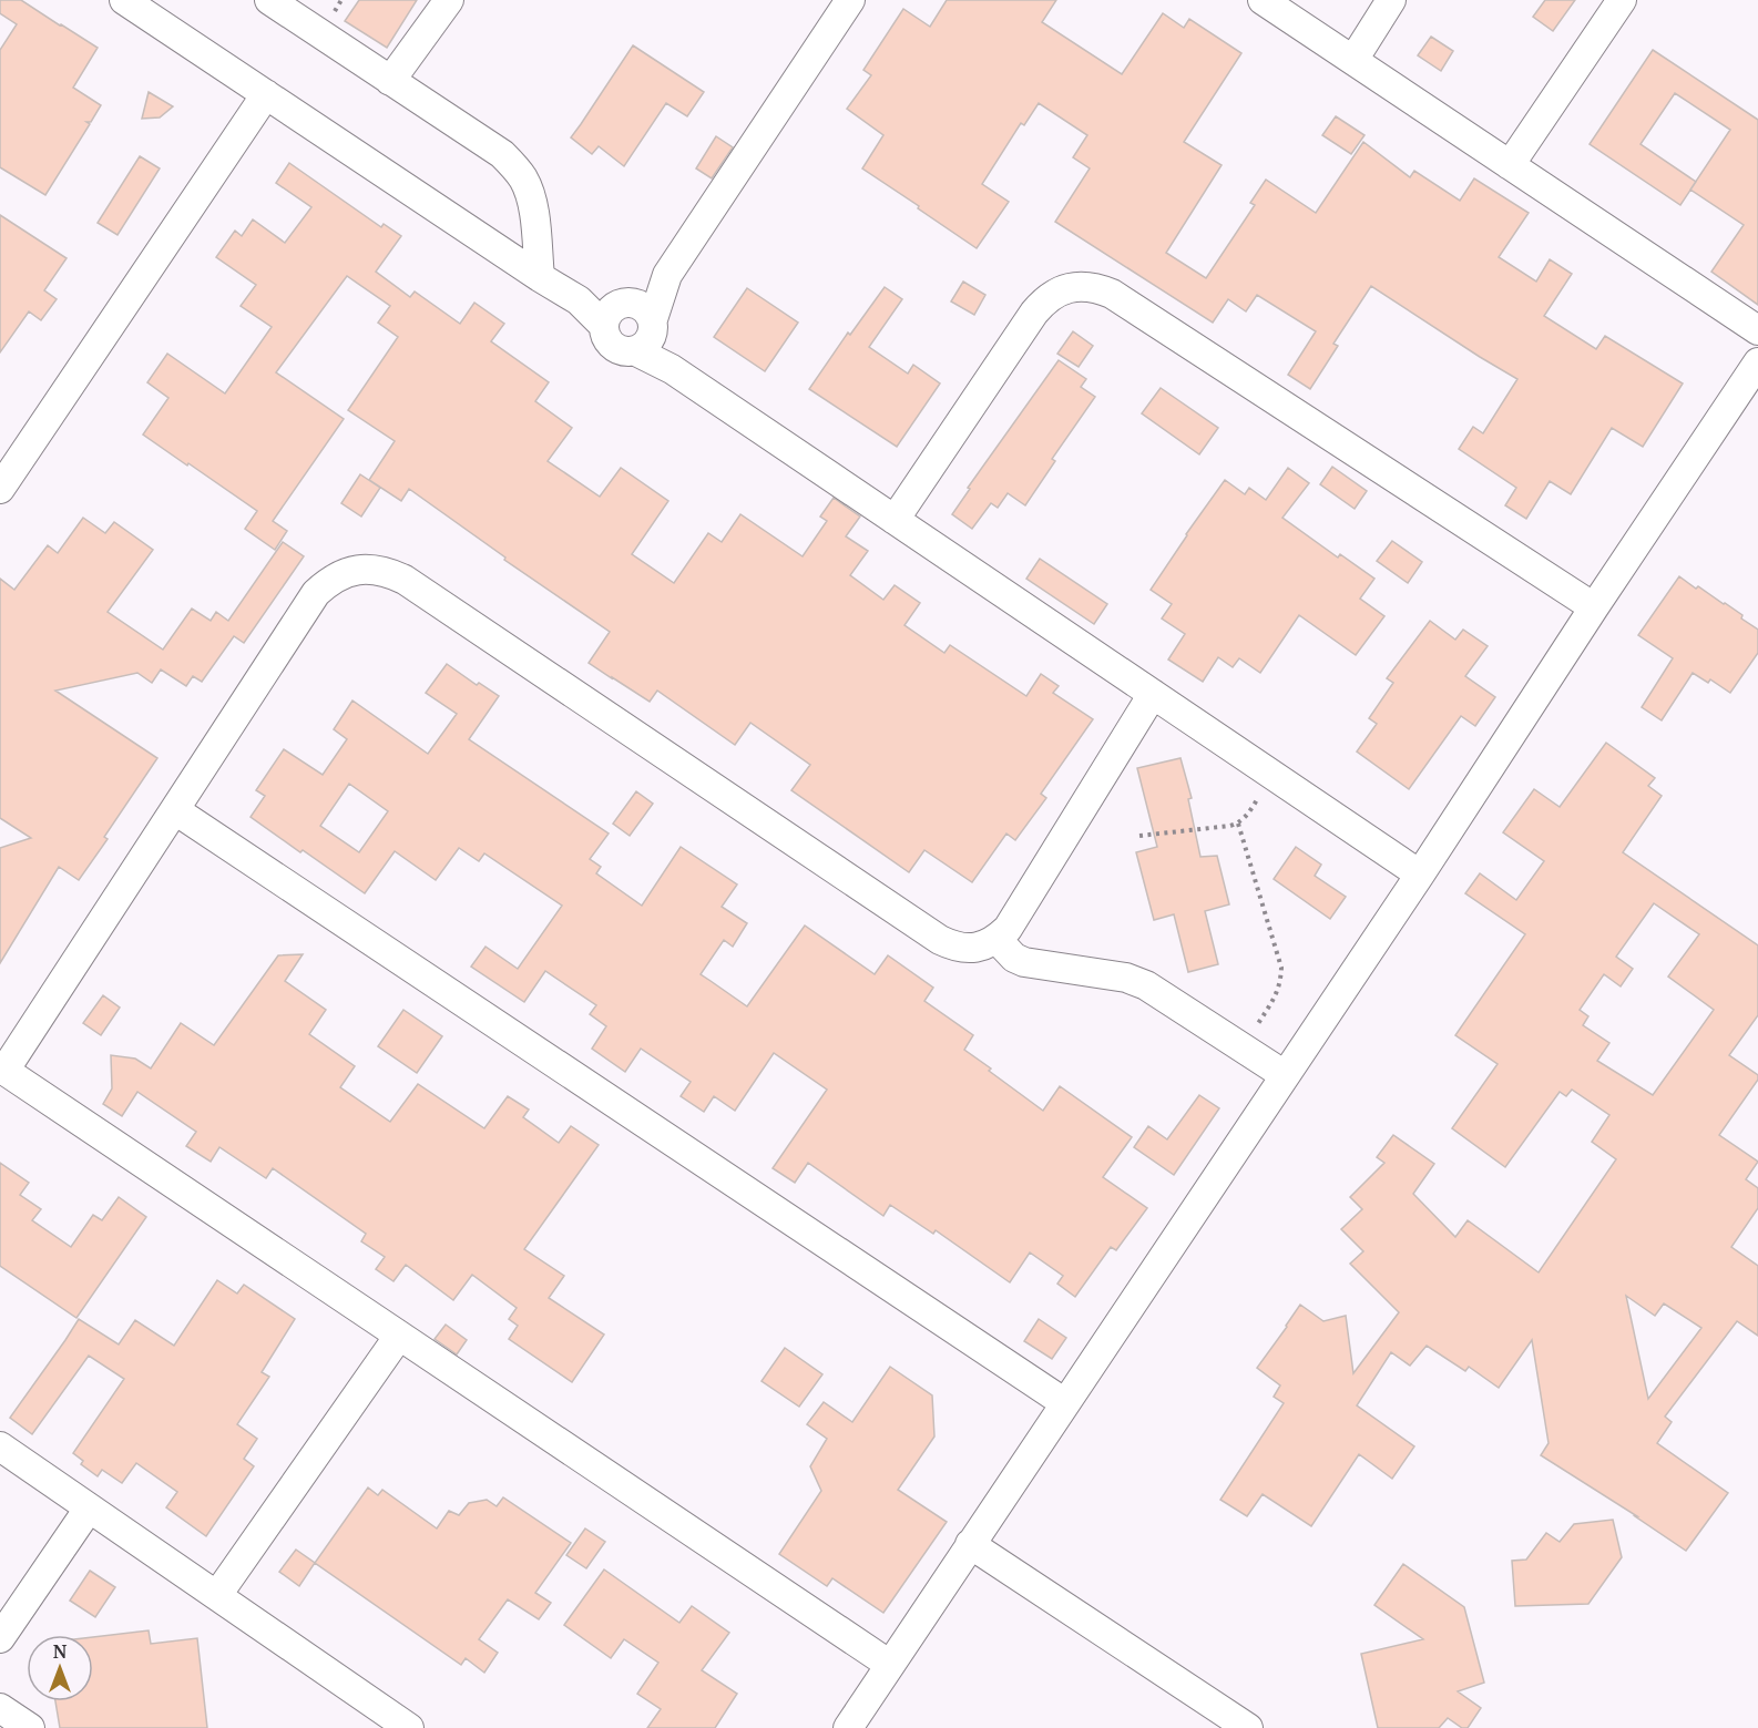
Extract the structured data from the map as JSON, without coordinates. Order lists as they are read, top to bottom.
{
  "north": "top"
}
